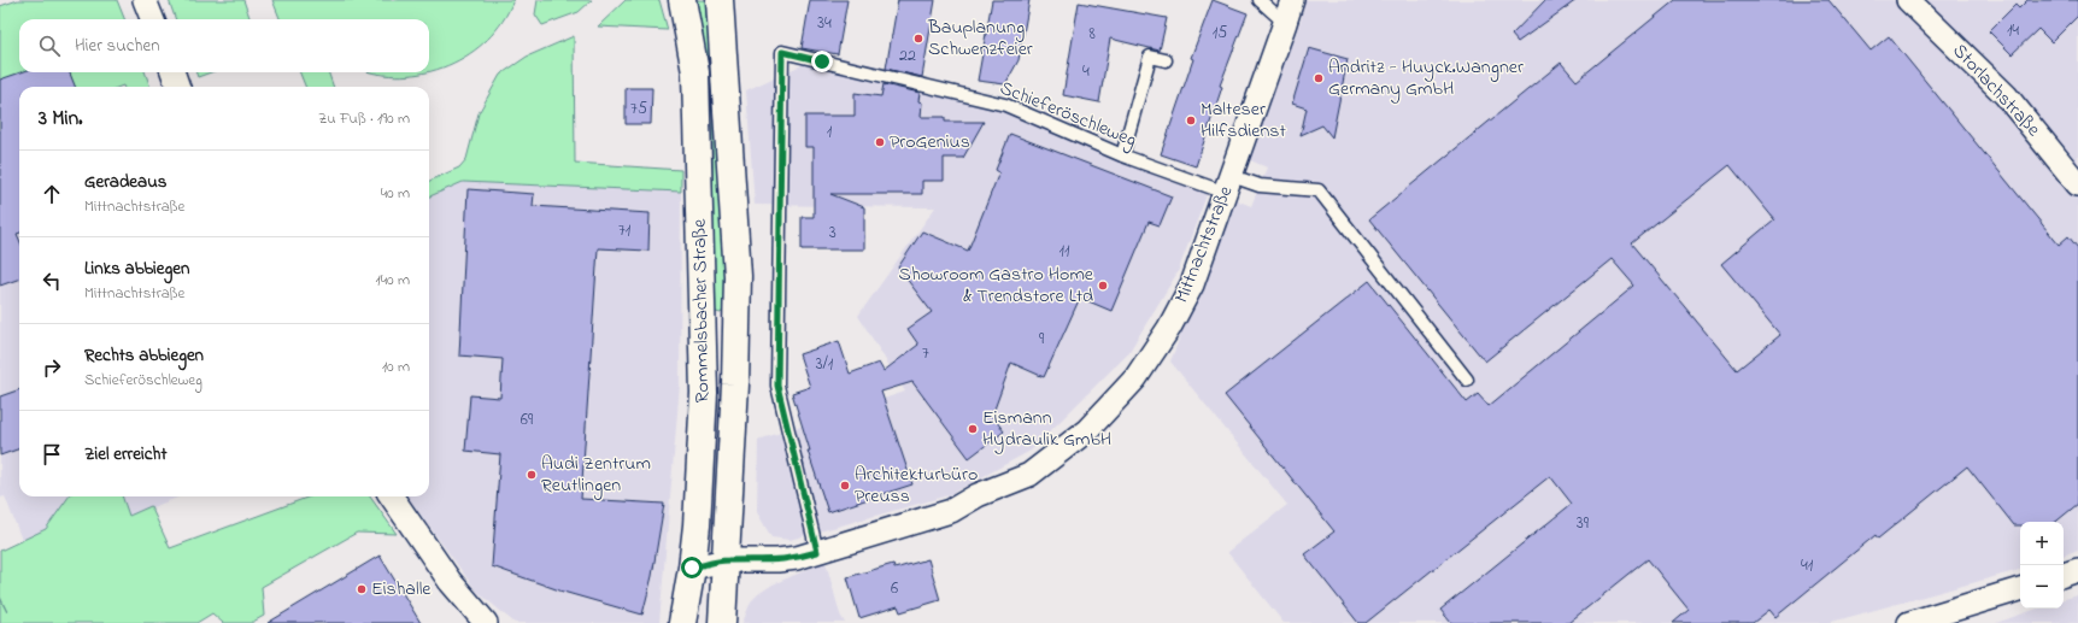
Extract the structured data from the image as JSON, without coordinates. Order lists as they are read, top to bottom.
{
  "streets": {
    "main road": ["Rommelsbacher Straße"],
    "street": ["Storlachstraße", "Mittnachtstraße"],
    "lane": ["Schieferöschleweg"]
  },
  "crossings": [
    ["Schieferöschleweg", "Mittnachtstraße"],
    ["Mittnachtstraße", "Rommelsbacher Straße"]
  ],
  "places": [
    "Bauplanung Schwenzfeier",
    "Andritz - Huyck.Wangner Germany GmbH",
    "Malteser Hilfsdienst",
    "ProGenius",
    "Showroom Gastro Home & Trendstore Ltd",
    "Eismann Hydraulik GmbH",
    "Audi Zentrum Reutlingen",
    "Architekturbüro Preuss",
    "Eishalle"
  ],
  "house_numbers": [
    "34",
    "14",
    "15",
    "8",
    "22",
    "4",
    "75",
    "1",
    "71",
    "3",
    "11",
    "9",
    "7",
    "3/1",
    "69",
    "39",
    "41",
    "6"
  ],
  "page": {
    "search": "Hier suchen",
    "heading": ["3 Min.", "Zu Fuß · 190 m"],
    "list": [
      ["Geradeaus", "Mittnachtstraße", "40 m"],
      ["Links abbiegen", "Mittnachtstraße", "140 m"],
      ["Rechts abbiegen", "Schieferöschleweg", "10 m"],
      "Ziel erreicht"
    ],
    "map_buttons": ["+", "−"]
  }
}
